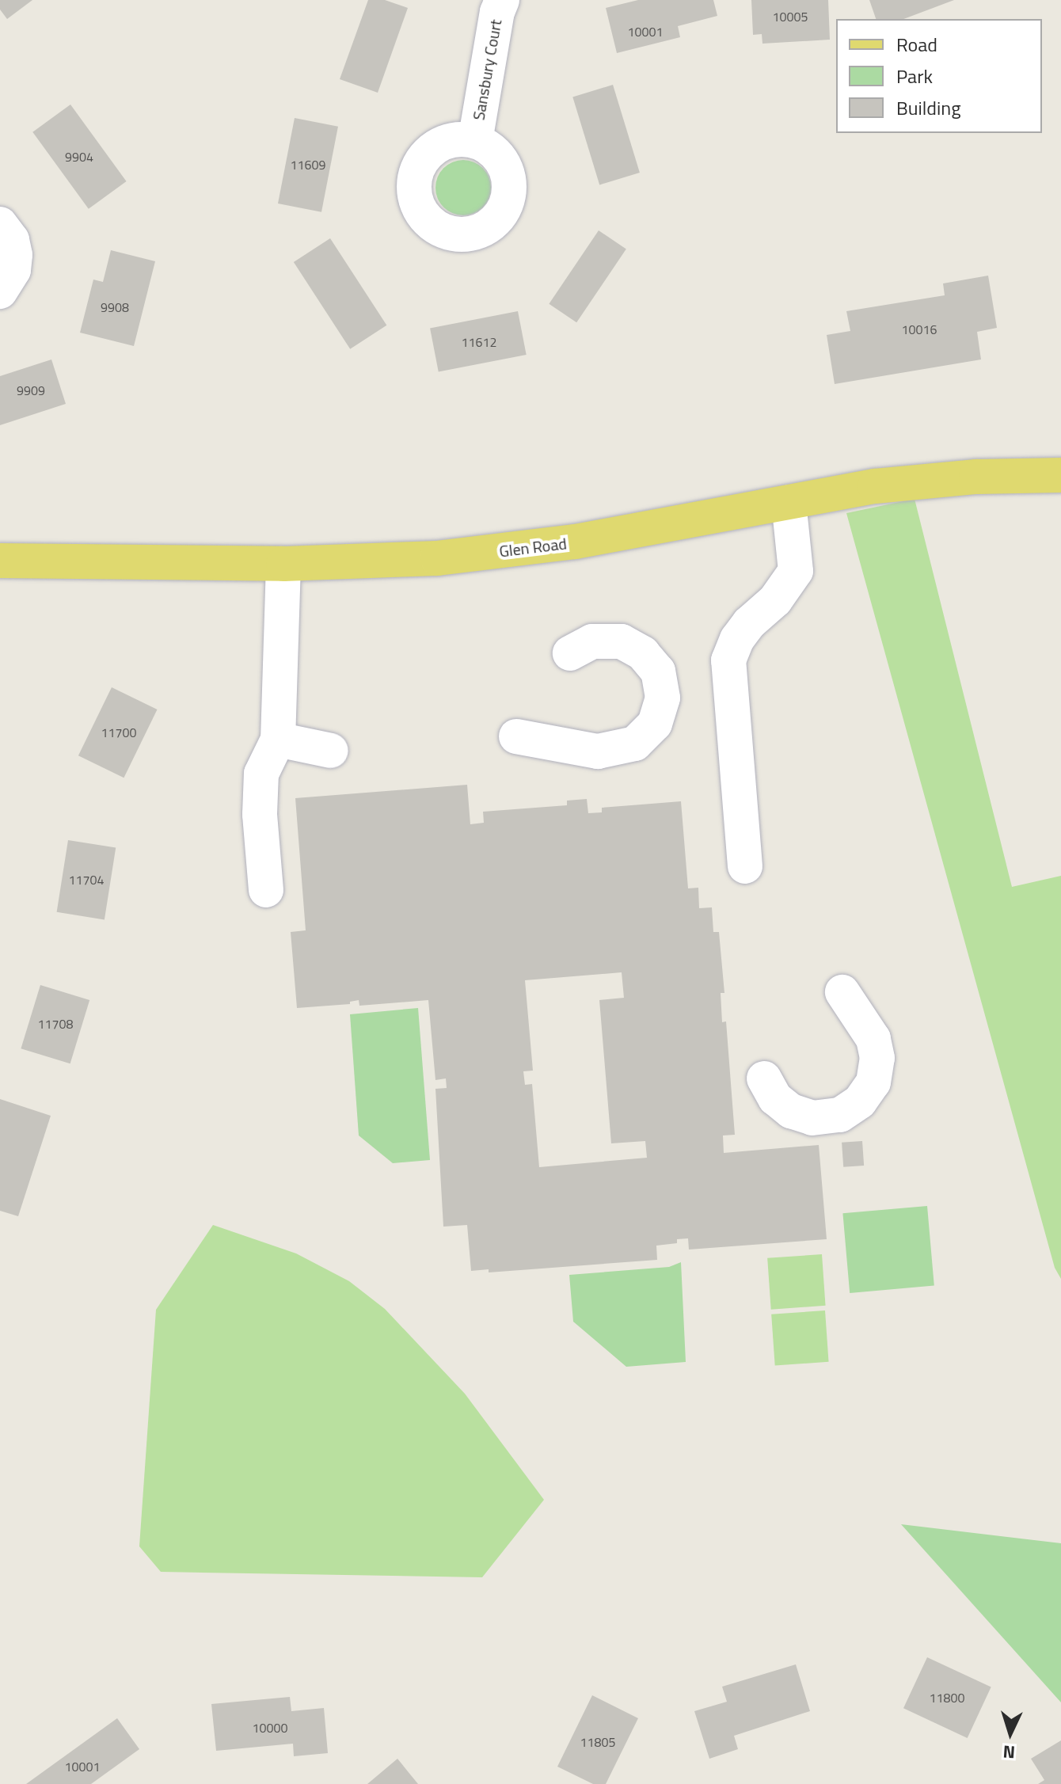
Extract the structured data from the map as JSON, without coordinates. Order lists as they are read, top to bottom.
{
  "streets": {
    "main road": ["Glen Road"],
    "street": ["Sansbury Court"]
  },
  "house_numbers": [
    "10005",
    "10001",
    "9904",
    "11609",
    "9908",
    "10016",
    "11612",
    "9909",
    "11700",
    "11704",
    "11708",
    "11800",
    "10000",
    "11805",
    "10001"
  ],
  "legend": ["Road", "Park", "Building"],
  "north": "bottom"
}
